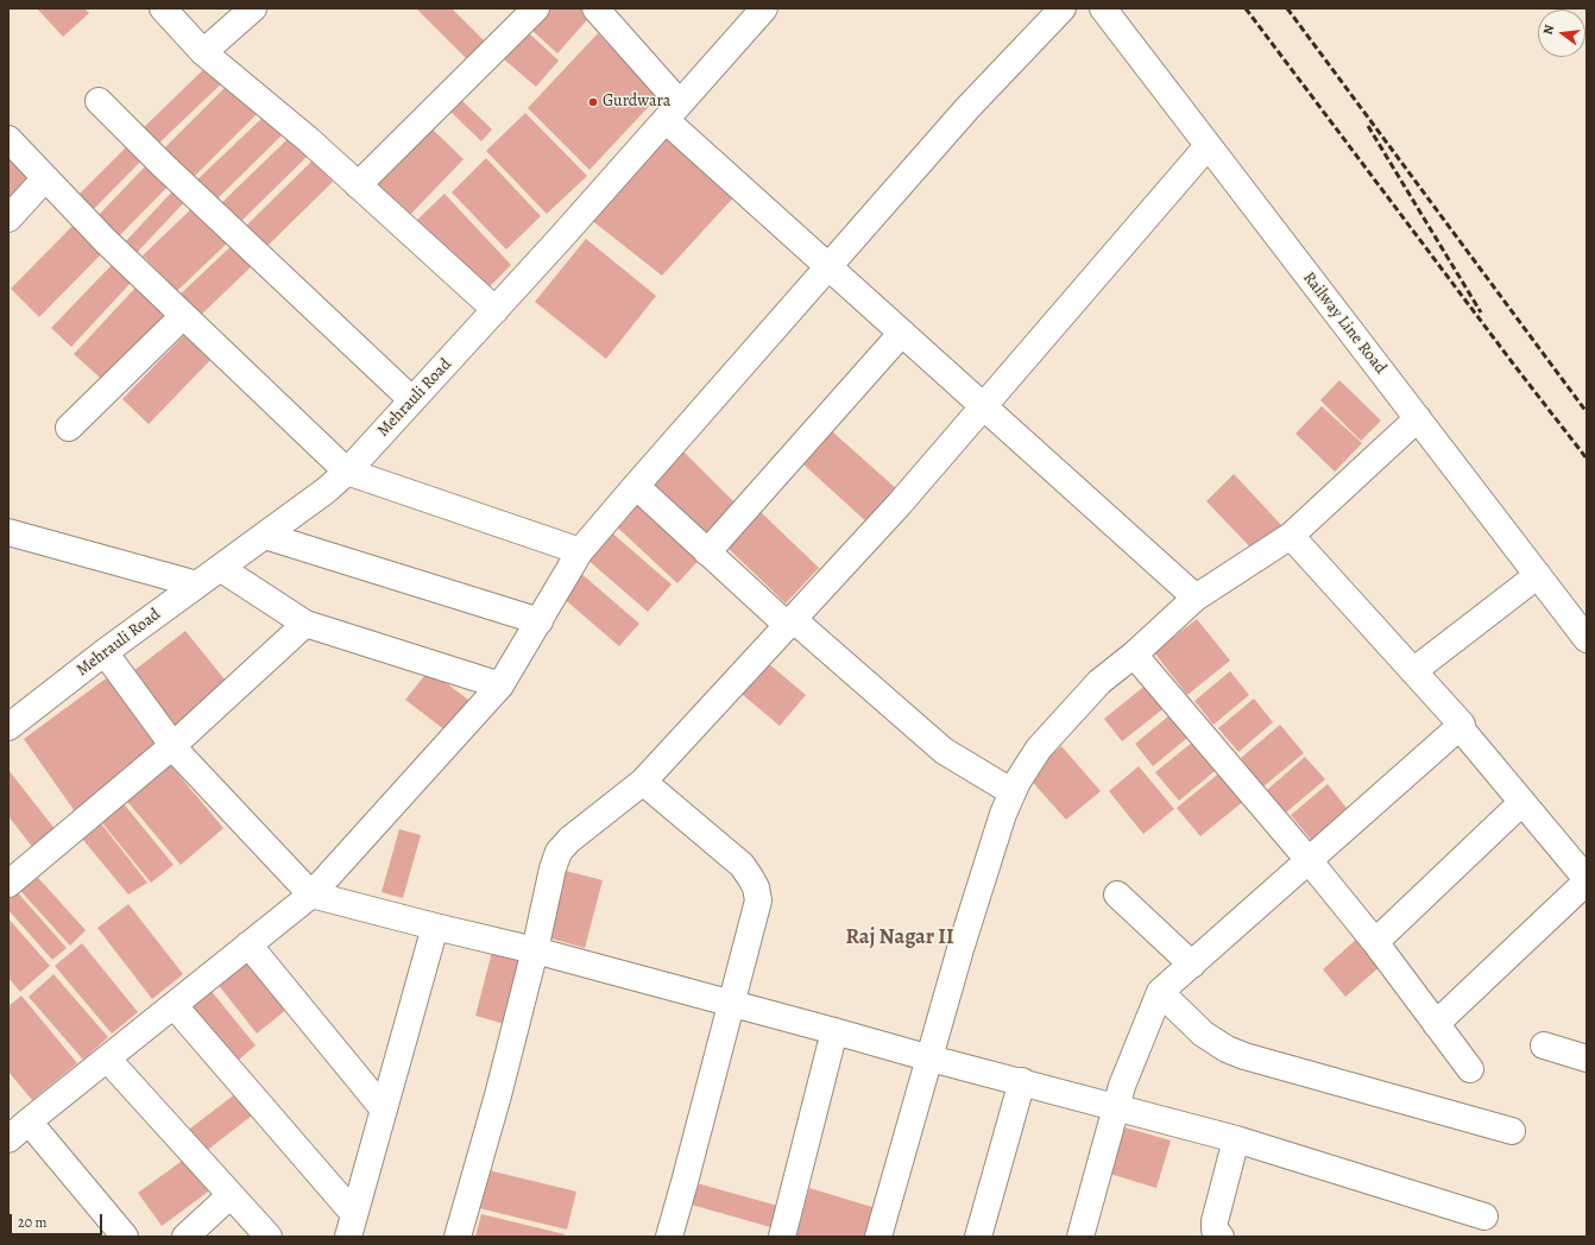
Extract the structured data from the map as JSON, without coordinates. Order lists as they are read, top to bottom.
{
  "streets": {
    "street": ["Railway Line Road", "Mehrauli Road"]
  },
  "districts": ["Raj Nagar II"],
  "places": ["Gurdwara"],
  "scale_bar": "20 m",
  "north": "left"
}
